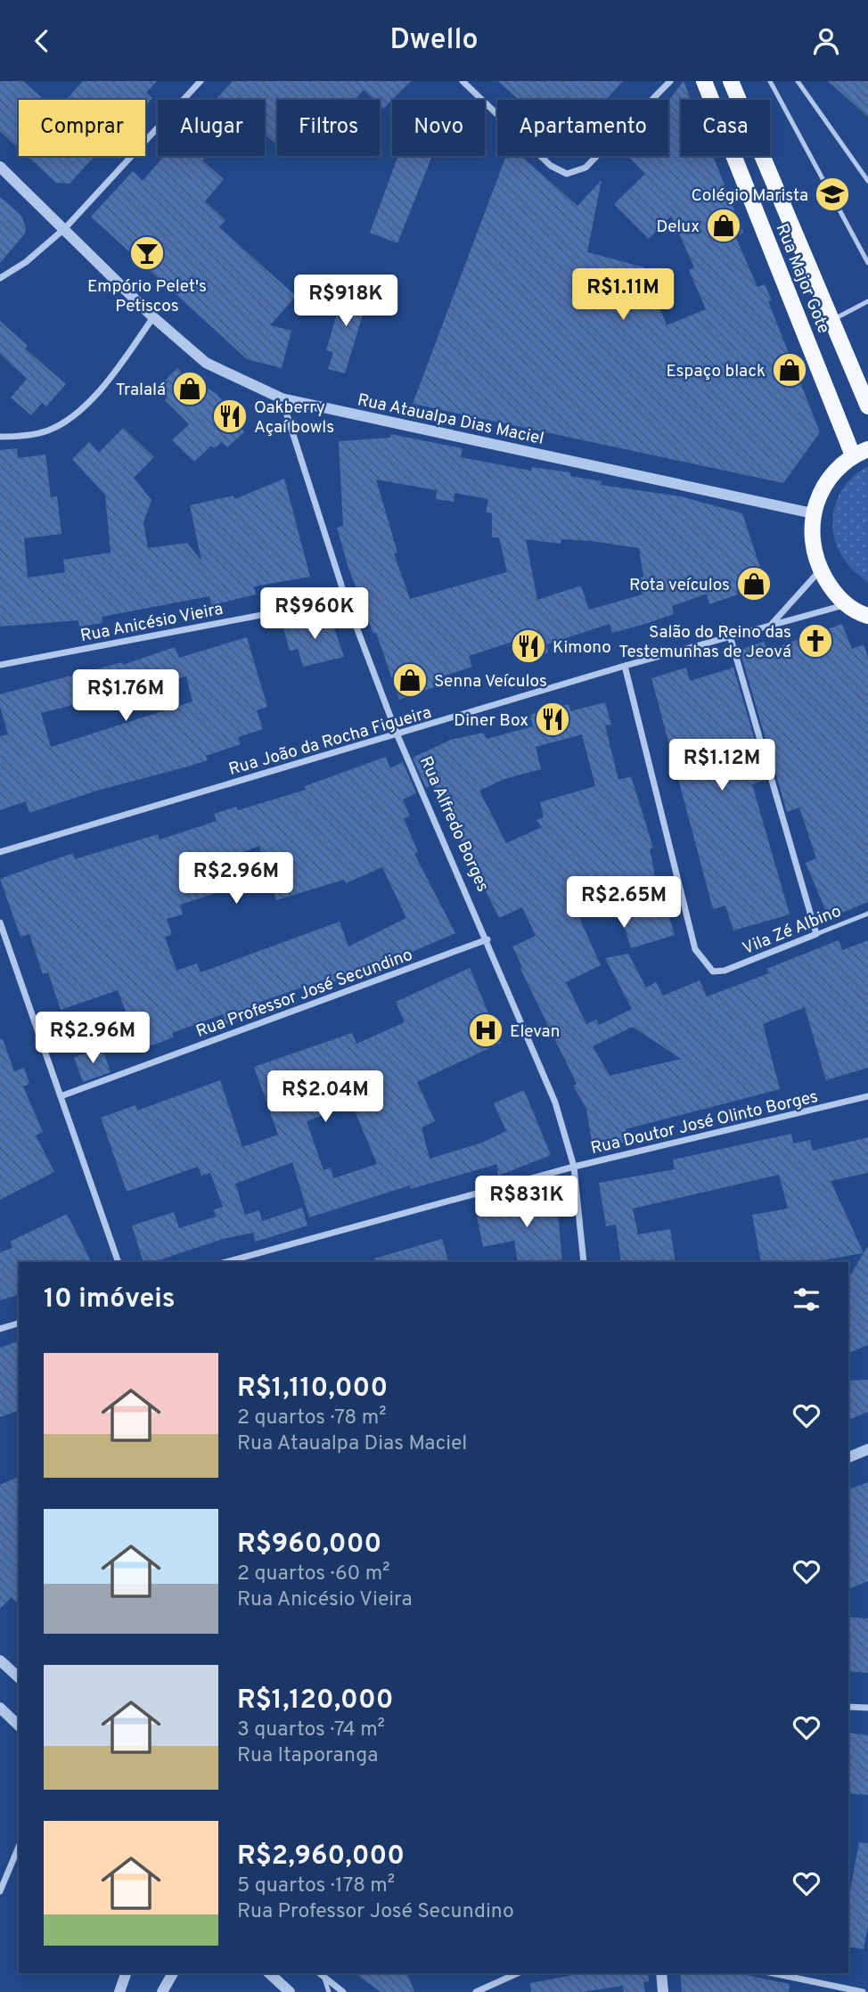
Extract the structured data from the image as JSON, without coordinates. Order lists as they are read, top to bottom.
{
  "streets": {
    "main road": ["Rua Major Gote"],
    "street": [
      "Rua Ataualpa Dias Maciel",
      "Rua Anicésio Vieira",
      "Rua João da Rocha Figueira",
      "Rua Alfredo Borges",
      "Vila Zé Albino",
      "Rua Professor José Secundino",
      "Rua Doutor José Olinto Borges"
    ]
  },
  "crossings": [
    ["Rua Ataualpa Dias Maciel", "Rua Alfredo Borges"],
    ["Rua Anicésio Vieira", "Rua Alfredo Borges"],
    ["Rua João da Rocha Figueira", "Rua Alfredo Borges"],
    ["Rua João da Rocha Figueira", "Vila Zé Albino"],
    ["Rua Alfredo Borges", "Rua Professor José Secundino"],
    ["Rua Alfredo Borges", "Rua Doutor José Olinto Borges"]
  ],
  "places": {
    "school or university": ["Colégio Marista"],
    "shop": [
      "Delux",
      "Espaço black",
      "Tralalá",
      "Rota veículos",
      "Senna Veículos"
    ],
    "bar": ["Empório Pelet's Petiscos"],
    "restaurant": ["Oakberry Açaí bowls", "Kimono", "Diner Box"],
    "church": ["Salão do Reino das Testemunhas de Jeová"],
    "hospital": ["Elevan"]
  },
  "page": {
    "header": "Dwello",
    "chip": [
      "Comprar",
      "Alugar",
      "Filtros",
      "Novo",
      "Apartamento",
      "Casa"
    ],
    "price": [
      "R$1.11M",
      "R$918K",
      "R$960K",
      "R$1.76M",
      "R$1.12M",
      "R$2.96M",
      "R$2.65M",
      "R$2.96M",
      "R$2.04M",
      "R$831K"
    ],
    "heading": "10 imóveis",
    "list": [
      {
        "name": "R$1,110,000",
        "note": "2 quartos · 78 m² · Rua Ataualpa Dias Maciel"
      },
      {
        "name": "R$960,000",
        "note": "2 quartos · 60 m² · Rua Anicésio Vieira"
      },
      {
        "name": "R$1,120,000",
        "note": "3 quartos · 74 m² · Rua Itaporanga"
      },
      {
        "name": "R$2,960,000",
        "note": "5 quartos · 178 m² · Rua Professor José Secundino"
      }
    ]
  }
}
